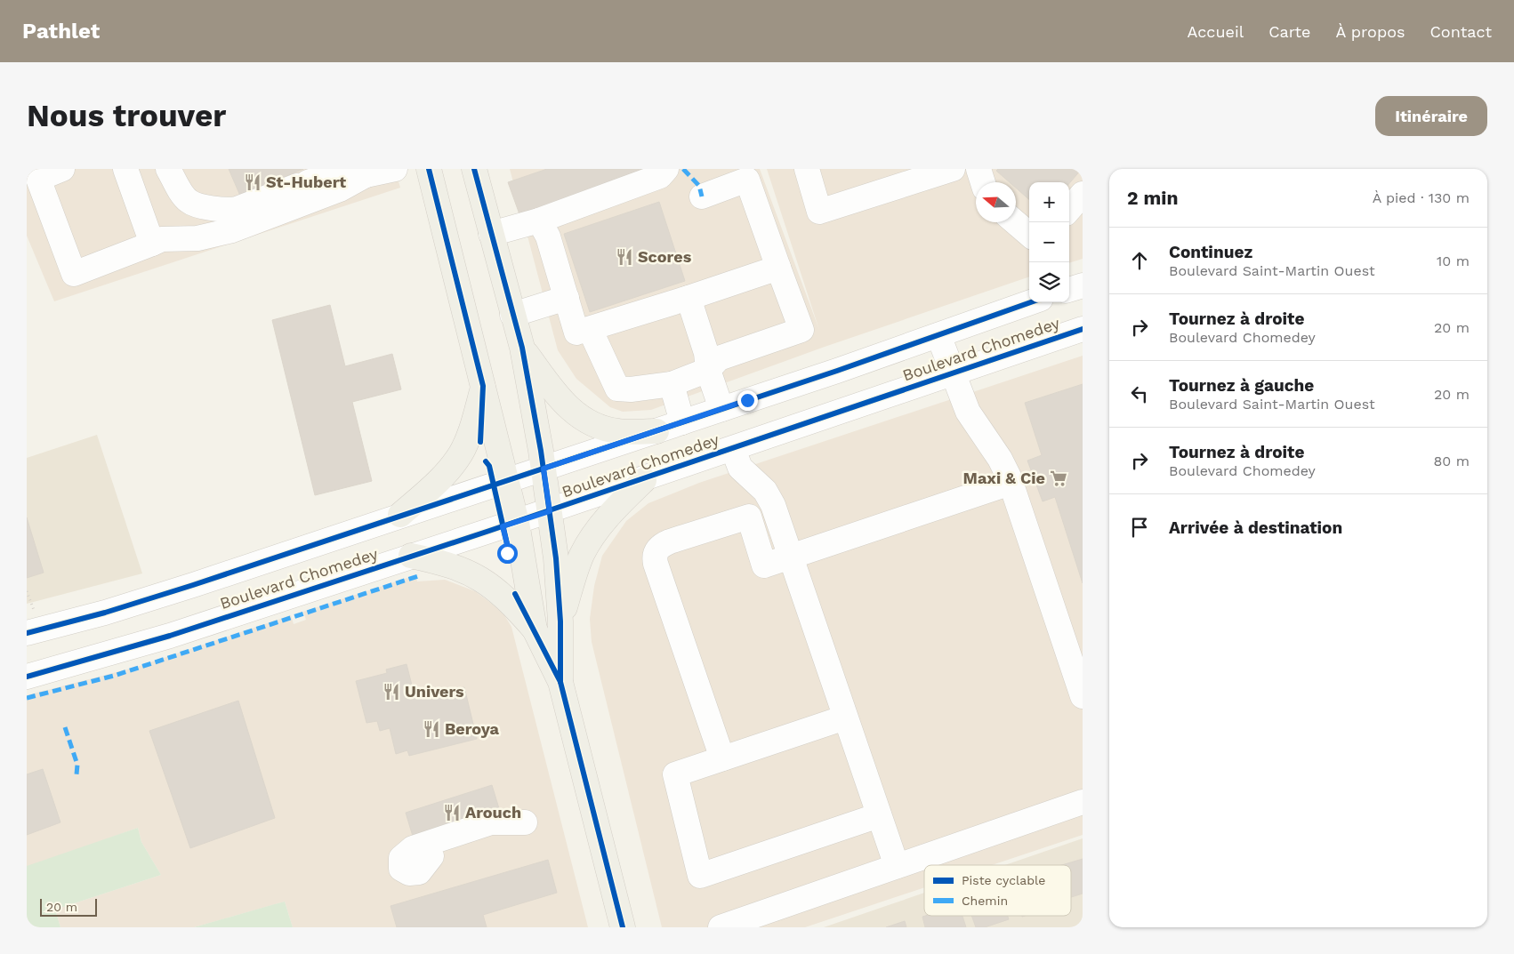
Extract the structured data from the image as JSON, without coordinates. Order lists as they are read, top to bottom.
{
  "streets": {
    "street": ["Boulevard Chomedey"]
  },
  "places": {
    "restaurant": [
      "St-Hubert",
      "Scores",
      "Univers",
      "Beroya",
      "Arouch"
    ],
    "supermarket": ["Maxi & Cie"]
  },
  "legend": ["Piste cyclable", "Chemin"],
  "scale_bar": "20 m",
  "north": "left",
  "page": {
    "header": "Pathlet",
    "nav": [
      "Accueil",
      "Carte",
      "À propos",
      "Contact"
    ],
    "buttons": "Itinéraire",
    "title": "Nous trouver",
    "heading": ["2 min", "À pied · 130 m"],
    "map_buttons": ["+", "−"],
    "list": [
      ["Continuez", "Boulevard Saint-Martin Ouest", "10 m"],
      ["Tournez à droite", "Boulevard Chomedey", "20 m"],
      ["Tournez à gauche", "Boulevard Saint-Martin Ouest", "20 m"],
      ["Tournez à droite", "Boulevard Chomedey", "80 m"],
      "Arrivée à destination"
    ],
    "scale": "20 m"
  }
}
